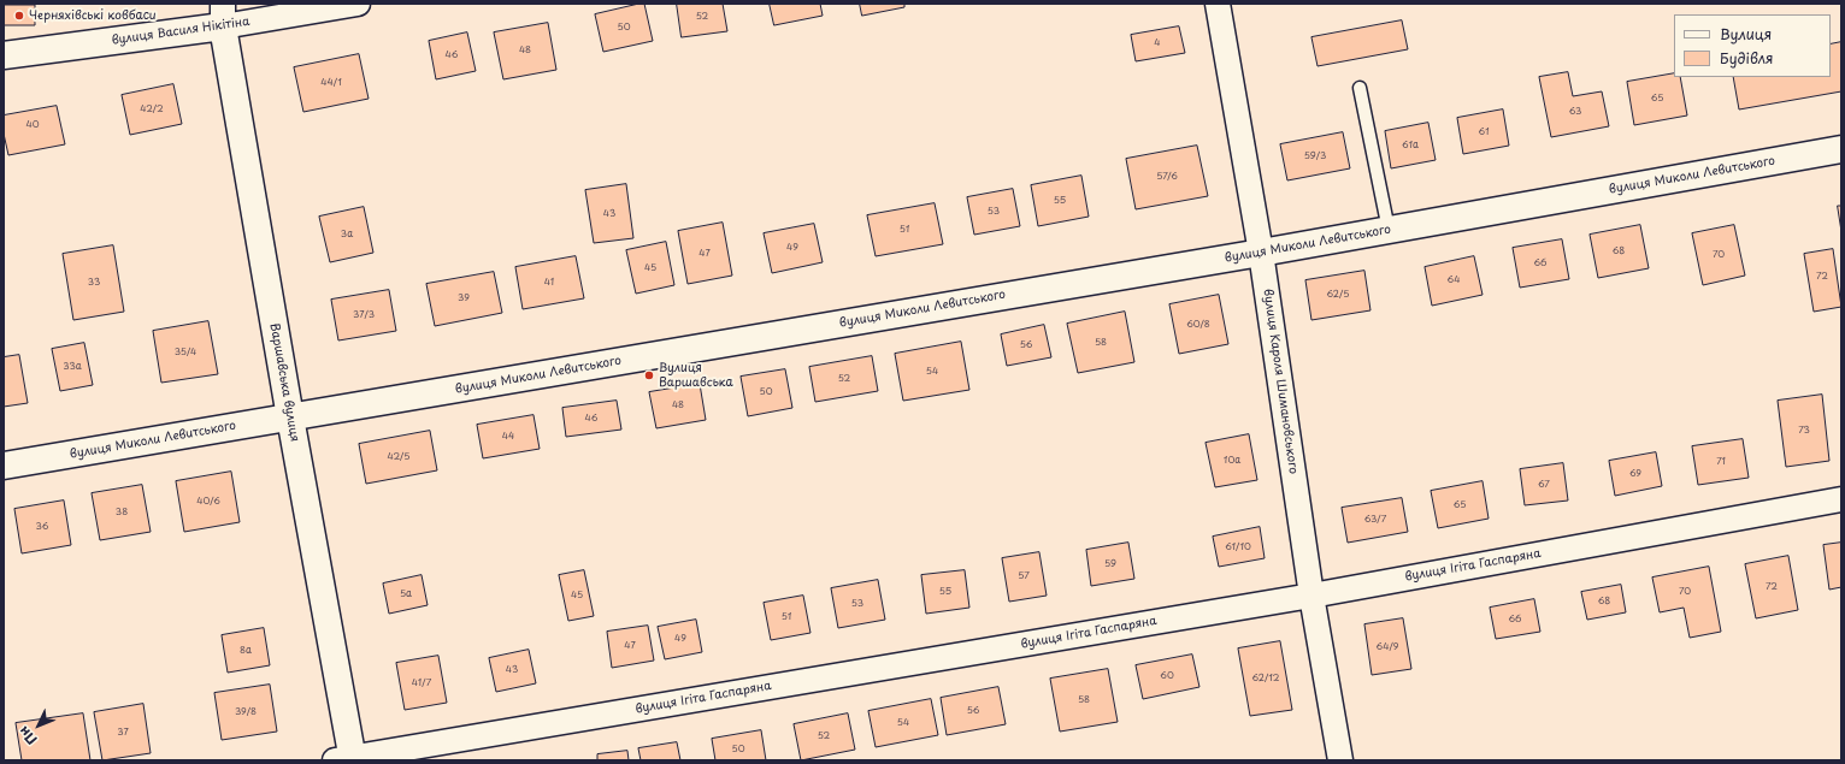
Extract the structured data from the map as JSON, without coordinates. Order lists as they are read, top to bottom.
{
  "streets": {
    "main road": ["вулиця Василя Нікітіна", "вулиця Миколи Левитського", "Варшавська вулиця"],
    "street": ["вулиця Кароля Шимановського", "вулиця Ігіта Гаспаряна"]
  },
  "crossings": [
    ["вулиця Василя Нікітіна", "Варшавська вулиця"],
    ["вулиця Миколи Левитського", "вулиця Кароля Шимановського"],
    ["вулиця Миколи Левитського", "Варшавська вулиця"],
    ["вулиця Кароля Шимановського", "вулиця Ігіта Гаспаряна"],
    ["Варшавська вулиця", "вулиця Ігіта Гаспаряна"]
  ],
  "places": ["Черняхівські ковбаси", "Вулиця Варшавська"],
  "house_numbers": [
    "52",
    "50",
    "4",
    "48",
    "46",
    "44/1",
    "65",
    "42/2",
    "63",
    "40",
    "61",
    "61а",
    "59/3",
    "57/6",
    "55",
    "53",
    "43",
    "51",
    "3а",
    "49",
    "68",
    "47",
    "70",
    "66",
    "45",
    "72",
    "64",
    "33",
    "41",
    "62/5",
    "39",
    "37/3",
    "60/8",
    "58",
    "56",
    "35/4",
    "33а",
    "54",
    "52",
    "50",
    "48",
    "46",
    "73",
    "44",
    "42/5",
    "10а",
    "71",
    "69",
    "67",
    "40/6",
    "65",
    "38",
    "63/7",
    "36",
    "61/10",
    "59",
    "57",
    "72",
    "55",
    "70",
    "5а",
    "45",
    "68",
    "53",
    "51",
    "66",
    "49",
    "47",
    "64/9",
    "8а",
    "43",
    "60",
    "62/12",
    "41/7",
    "58",
    "56",
    "39/8",
    "54",
    "37",
    "52",
    "50"
  ],
  "legend": ["Вулиця", "Будівля"],
  "north": "bottom left"
}
